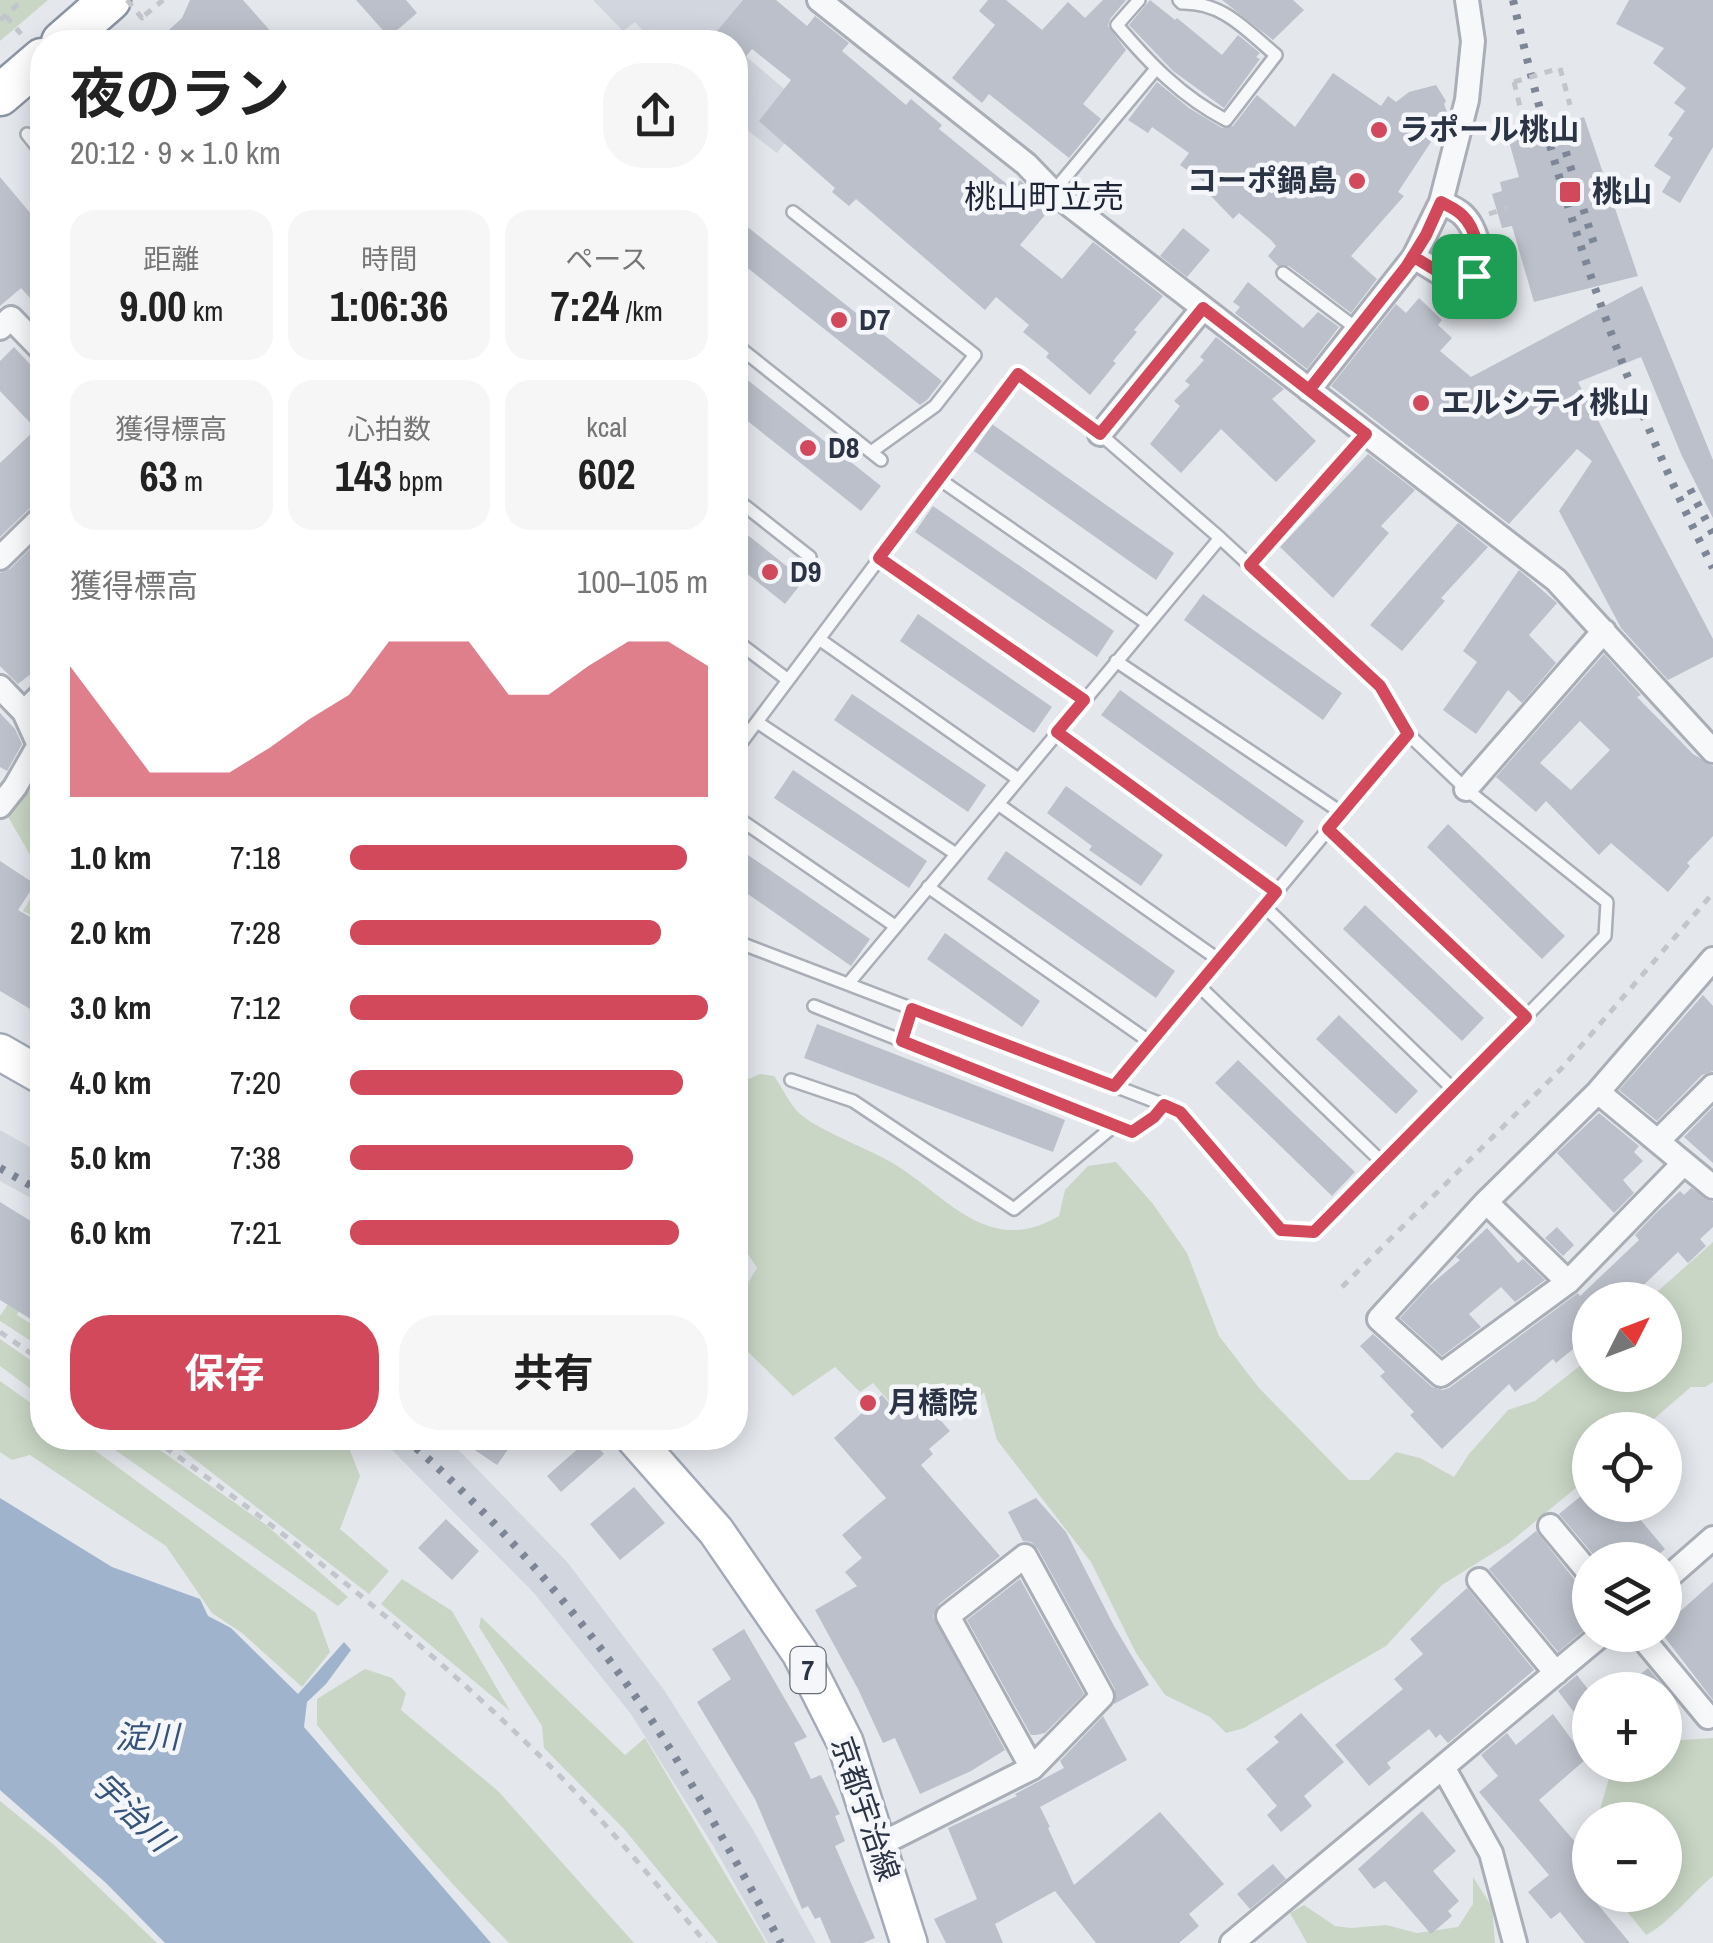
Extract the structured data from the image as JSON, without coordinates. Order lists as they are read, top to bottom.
{
  "streets": {
    "main road": ["7", "京都宇治線"]
  },
  "districts": ["桃山町立売"],
  "water": ["淀川", "宇治川"],
  "places": {
    "other": [
      "ラポール桃山",
      "コーポ鍋島",
      "D7",
      "エルシティ桃山",
      "D8",
      "D9",
      "月橋院"
    ],
    "transit": ["桃山"]
  },
  "north": "top right",
  "page": {
    "heading": ["夜のラン", "20:12 · 9 × 1.0 km"],
    "stats": [
      ["距離", "9.00 km"],
      ["時間", "1:06:36"],
      ["ペース", "7:24 /km"],
      ["獲得標高", "63 m"],
      ["心拍数", "143 bpm"],
      ["kcal", "602"]
    ],
    "chart": ["獲得標高", "100–105 m"],
    "list": [
      {
        "name": "1.0 km",
        "note": "7:18"
      },
      {
        "name": "2.0 km",
        "note": "7:28"
      },
      {
        "name": "3.0 km",
        "note": "7:12"
      },
      {
        "name": "4.0 km",
        "note": "7:20"
      },
      {
        "name": "5.0 km",
        "note": "7:38"
      },
      {
        "name": "6.0 km",
        "note": "7:21"
      }
    ],
    "map_buttons": ["+", "−"],
    "buttons": ["保存", "共有"]
  }
}
